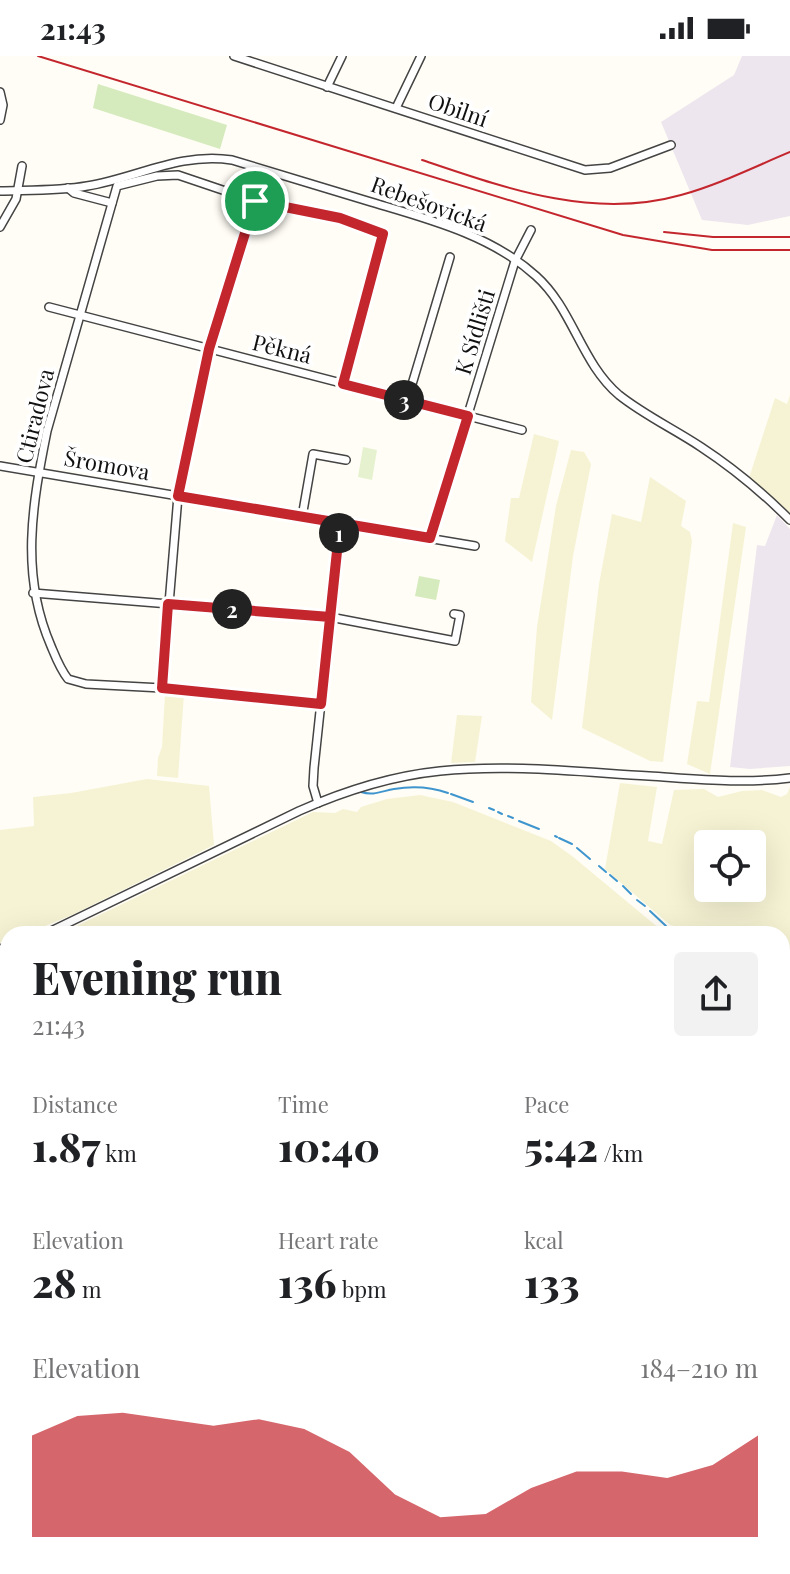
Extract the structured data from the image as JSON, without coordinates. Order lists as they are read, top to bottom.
{
  "streets": {
    "street": [
      "Obilní",
      "Rebešovická",
      "K Sídlišti",
      "Pěkná",
      "Ctiradova",
      "Šromova"
    ]
  },
  "crossings": [
    ["Rebešovická", "K Sídlišti"],
    ["K Sídlišti", "Pěkná"],
    ["K Sídlišti", "Šromova"],
    ["Pěkná", "Ctiradova"],
    ["Ctiradova", "Šromova"]
  ],
  "page": {
    "status": "21:43",
    "pins": ["3", "1", "2"],
    "heading": ["Evening run", "21:43"],
    "stats": [
      ["Distance", "1.87 km"],
      ["Time", "10:40"],
      ["Pace", "5:42 /km"],
      ["Elevation", "28 m"],
      ["Heart rate", "136 bpm"],
      ["kcal", "133"]
    ],
    "chart": ["Elevation", "184–210 m"]
  }
}
